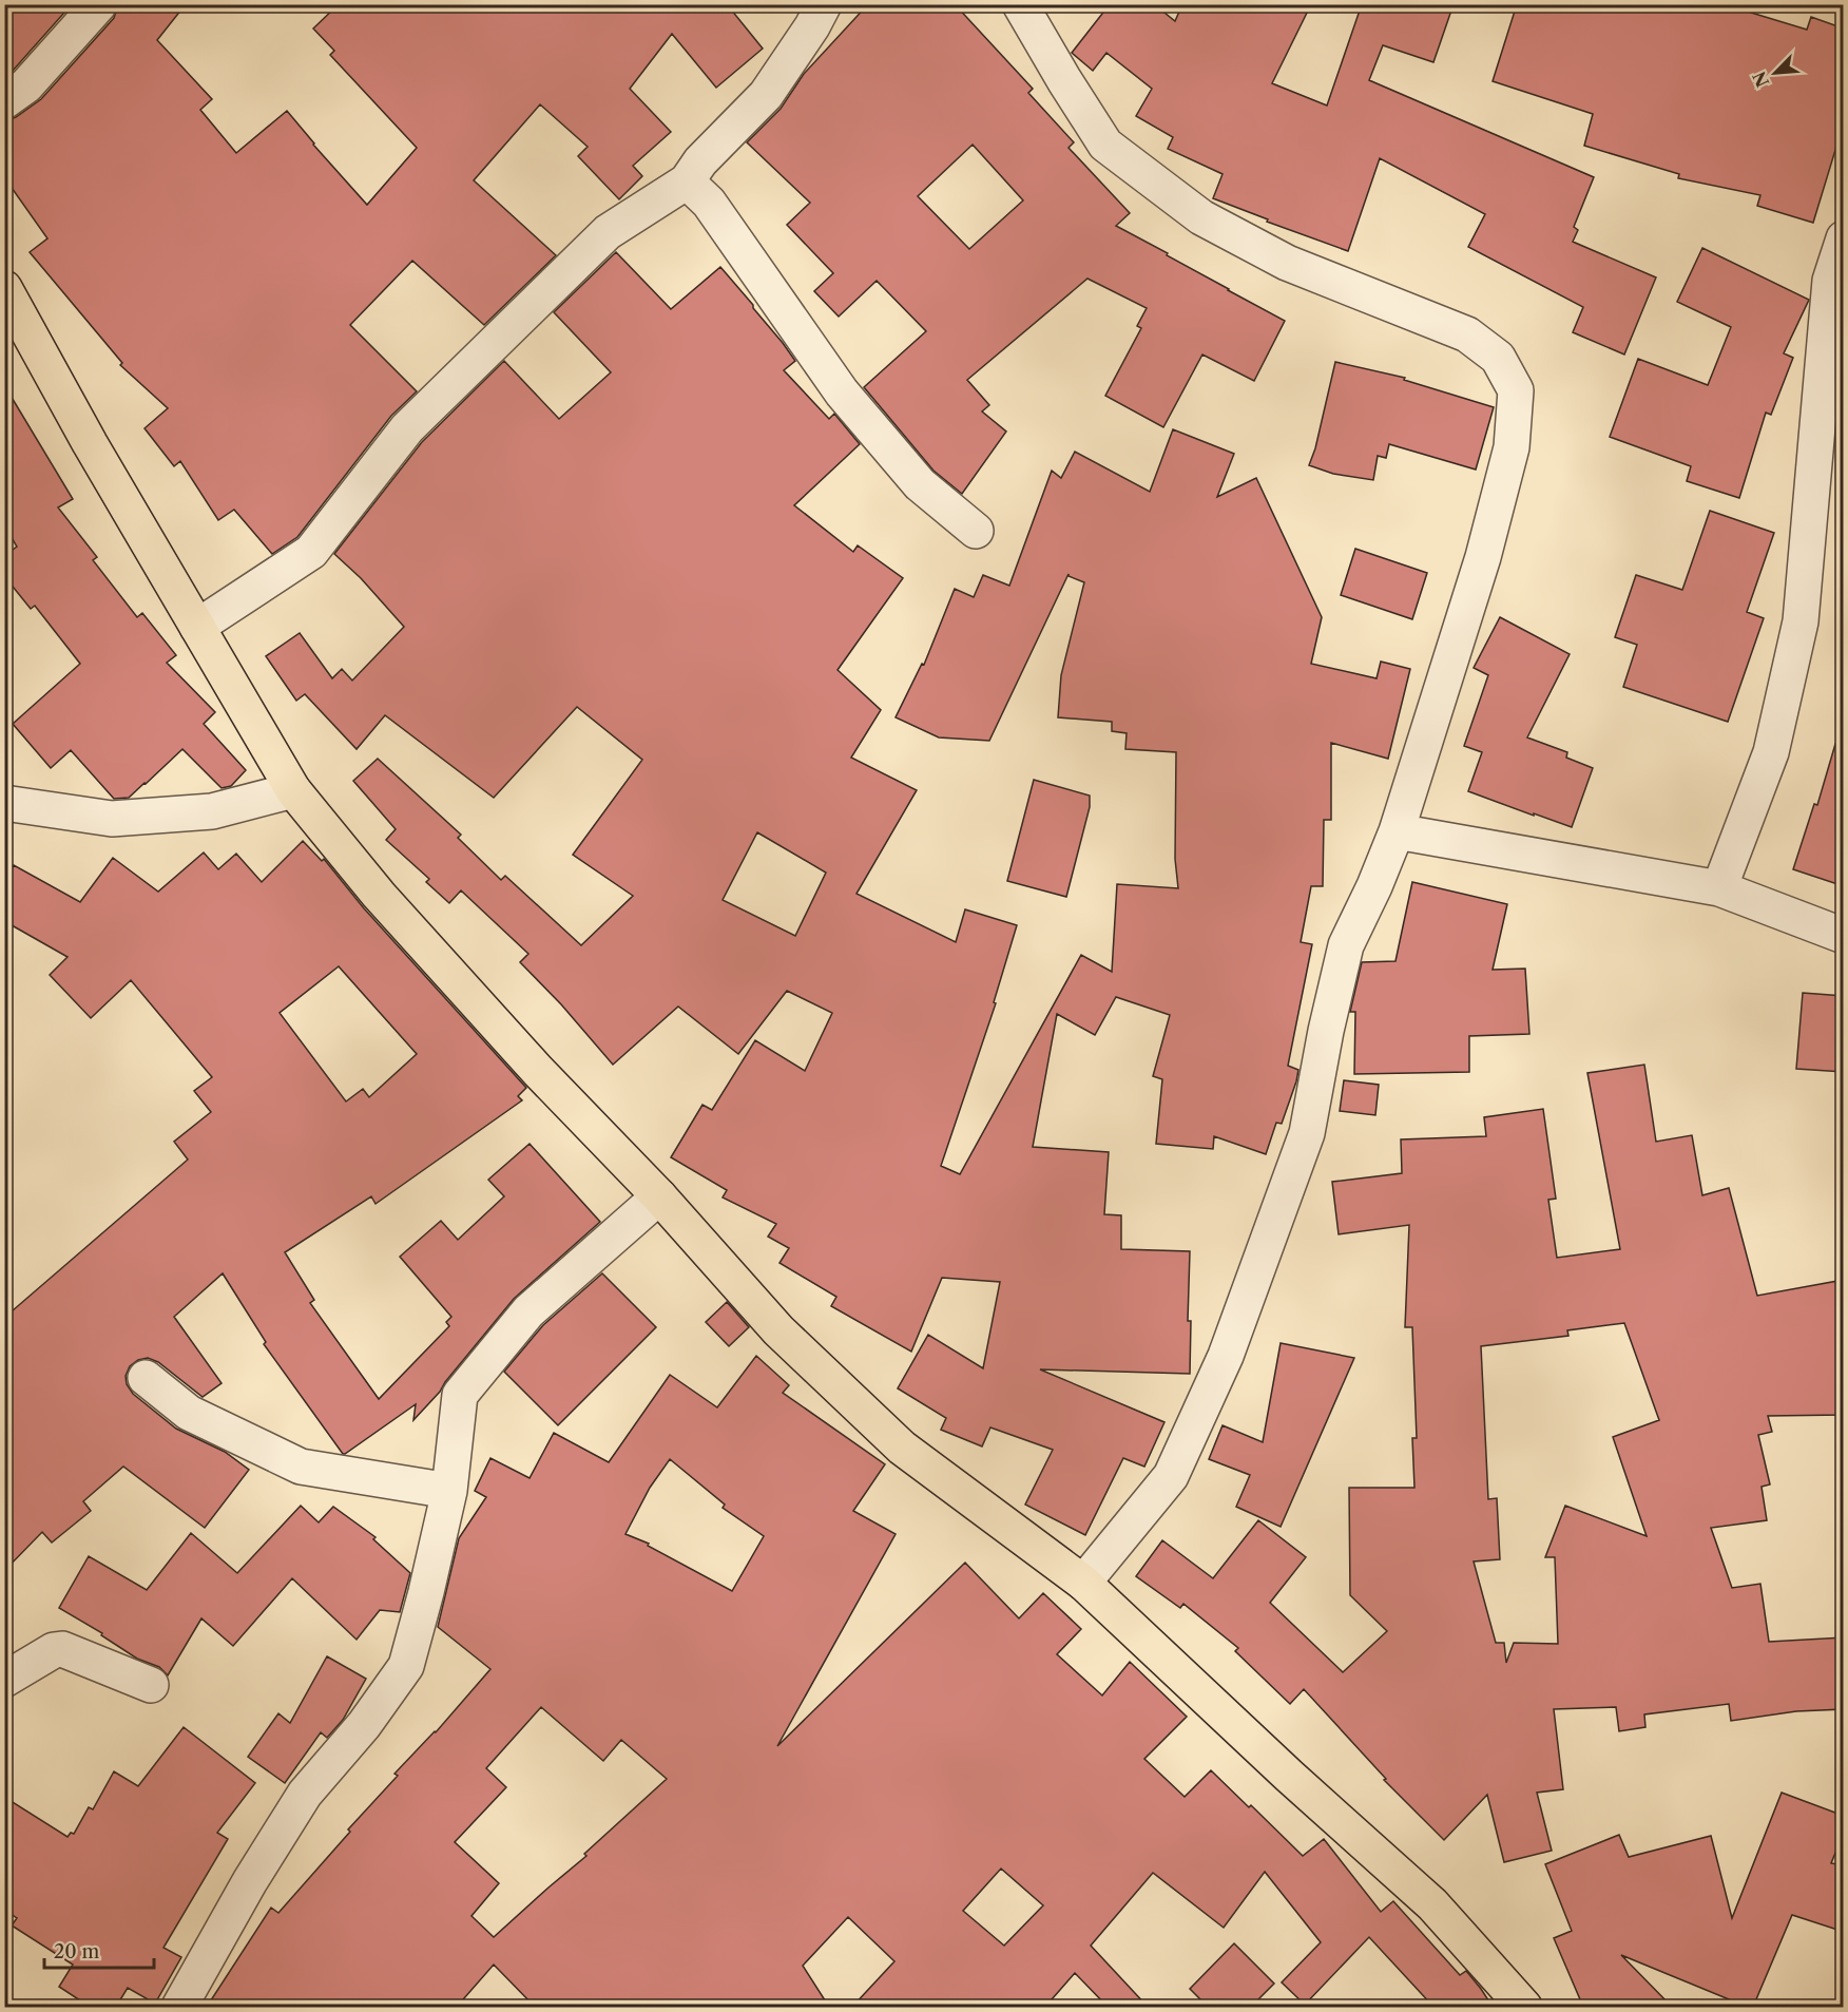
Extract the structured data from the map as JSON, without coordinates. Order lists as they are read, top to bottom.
{
  "scale_bar": "20 m",
  "north": "bottom left"
}
